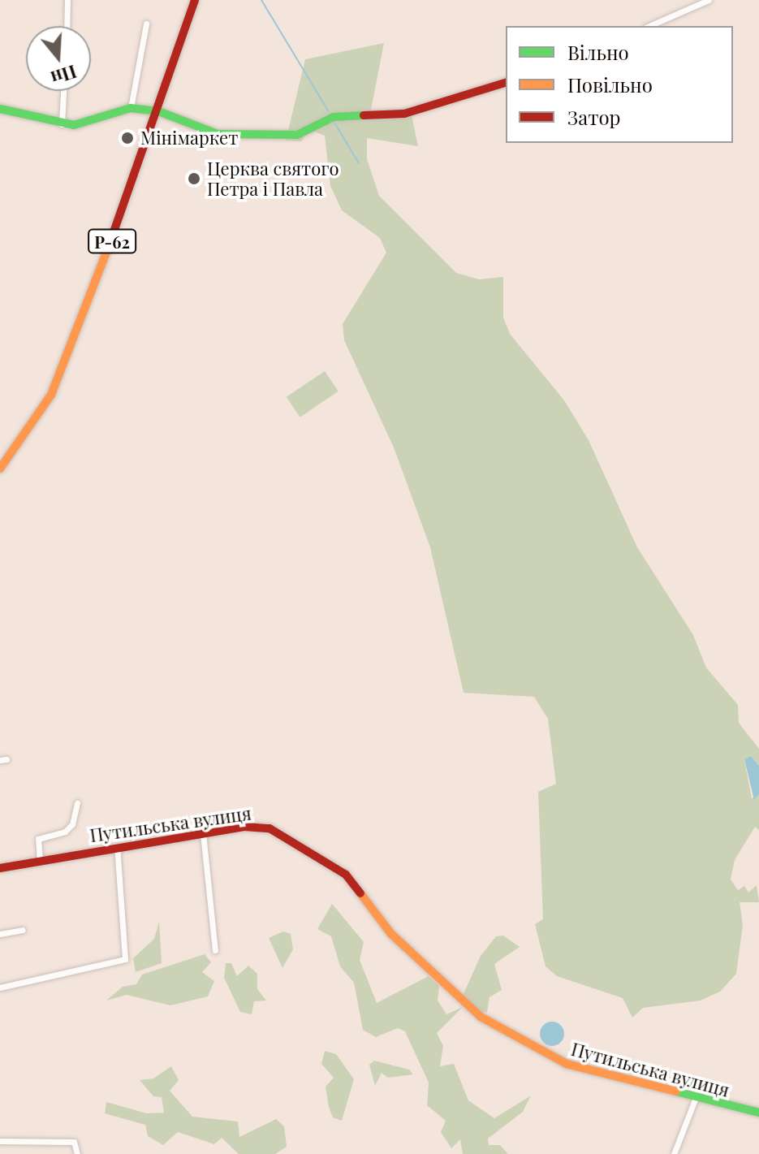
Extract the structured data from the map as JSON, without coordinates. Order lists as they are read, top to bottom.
{
  "streets": {
    "street": ["Р-62", "Путильська вулиця"]
  },
  "places": ["Мінімаркет", "Церква святого Петра і Павла"],
  "legend": ["Вільно", "Повільно", "Затор"],
  "north": "bottom"
}
